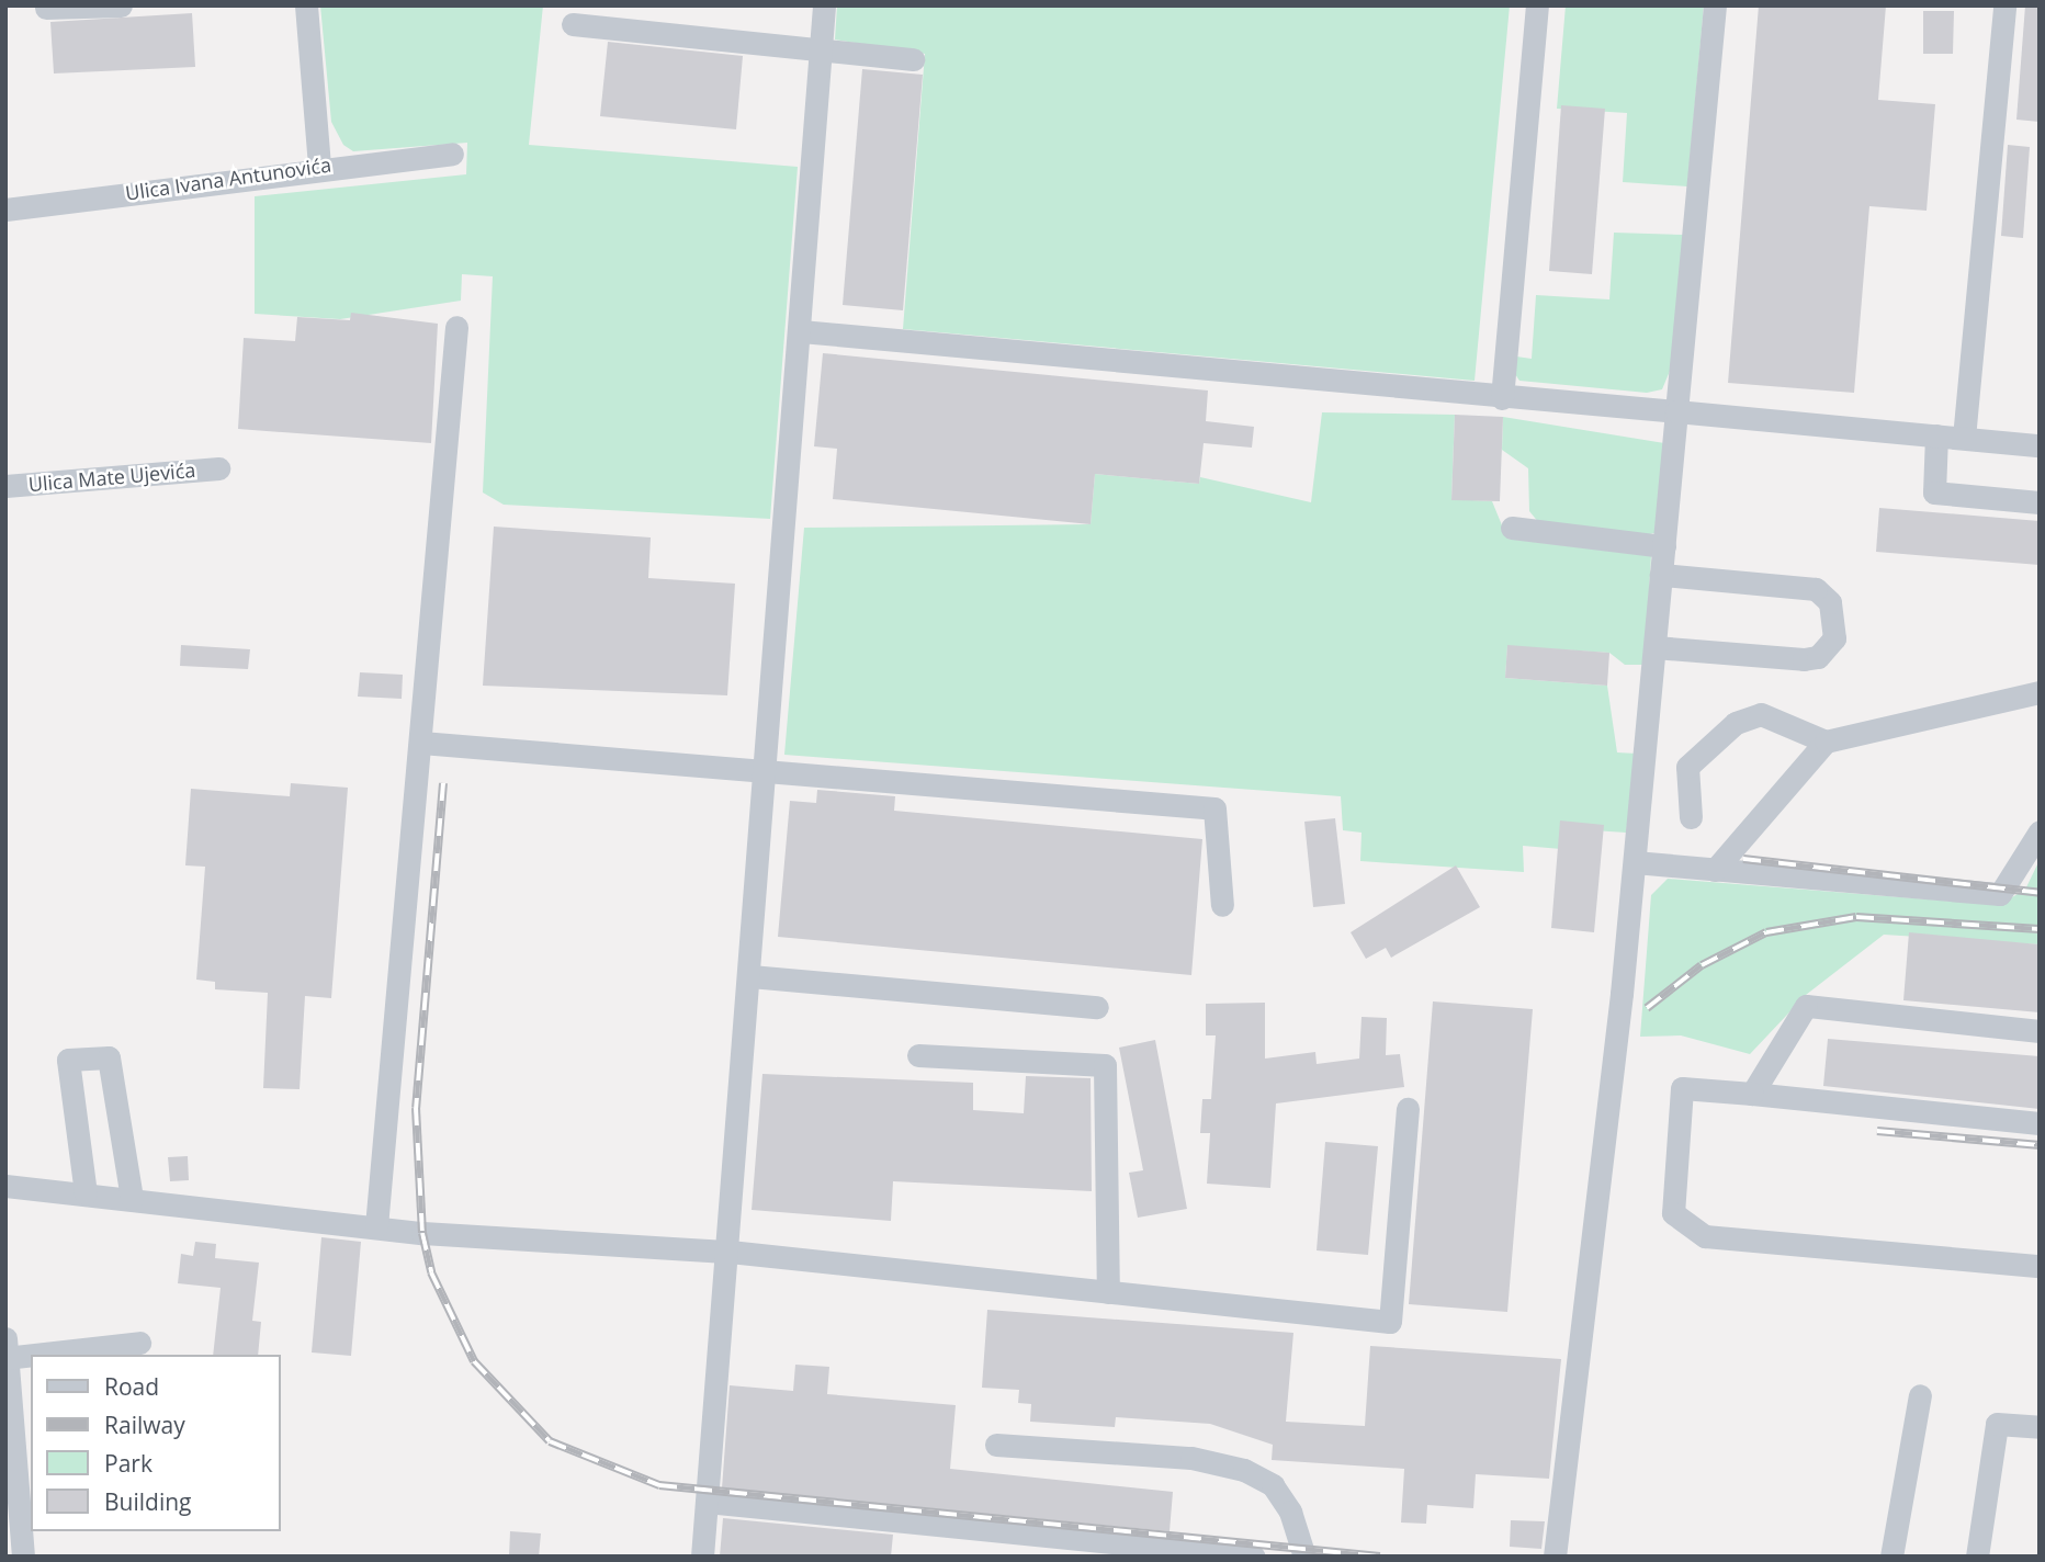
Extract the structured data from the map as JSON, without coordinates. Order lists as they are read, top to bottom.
{
  "streets": {
    "street": ["Ulica Ivana Antunovića", "Ulica Mate Ujevića"]
  },
  "legend": [
    "Road",
    "Railway",
    "Park",
    "Building"
  ]
}
